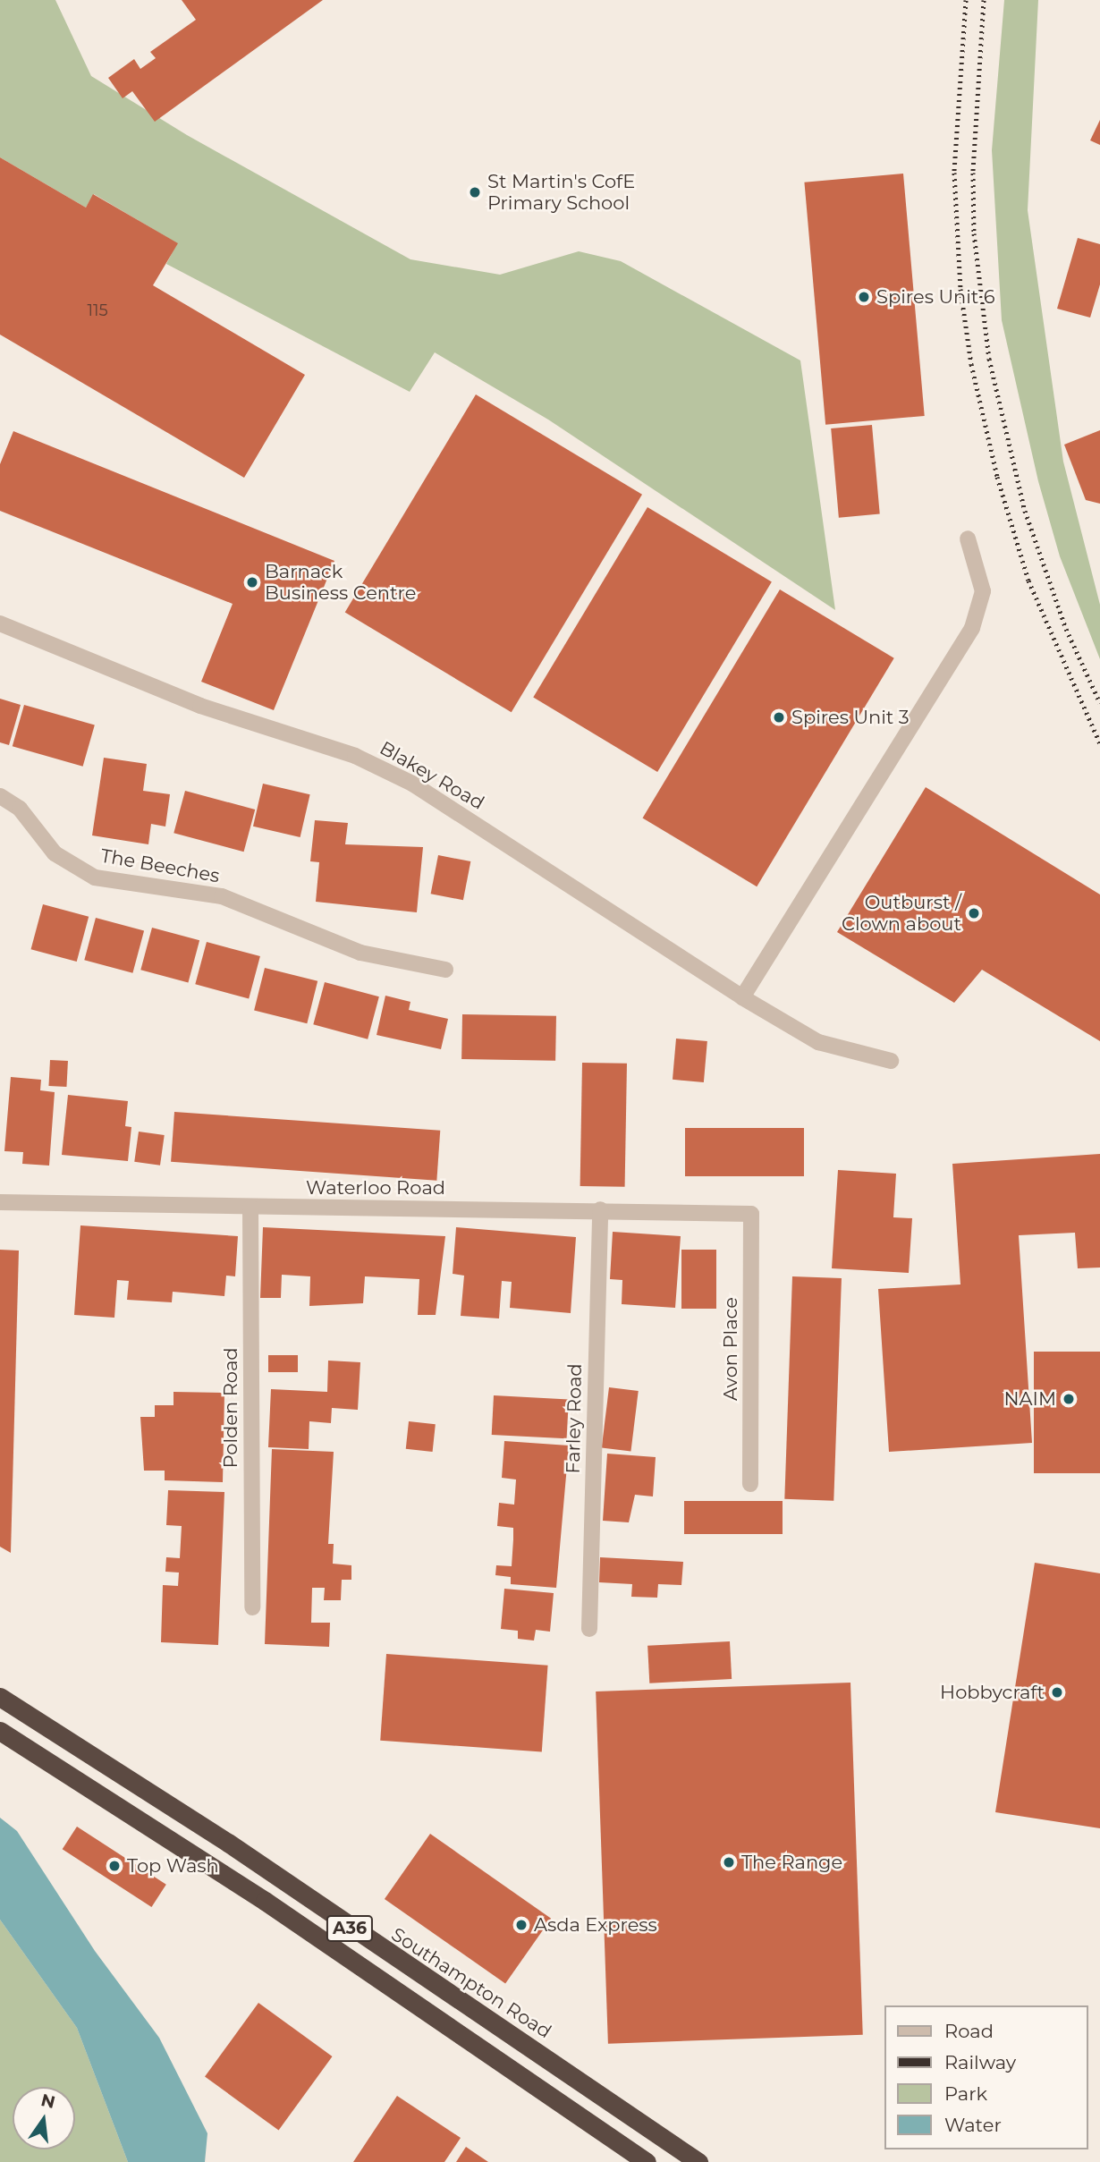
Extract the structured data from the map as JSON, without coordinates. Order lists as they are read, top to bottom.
{
  "streets": {
    "highway": ["A36", "Southampton Road"],
    "street": [
      "Blakey Road",
      "The Beeches",
      "Waterloo Road",
      "Avon Place",
      "Polden Road",
      "Farley Road"
    ]
  },
  "crossings": [
    ["Waterloo Road", "Avon Place"],
    ["Waterloo Road", "Polden Road"],
    ["Waterloo Road", "Farley Road"]
  ],
  "places": [
    "St Martin's CofE Primary School",
    "Spires Unit 6",
    "Barnack Business Centre",
    "Spires Unit 3",
    "Outburst / Clown about",
    "NAIM",
    "Hobbycraft",
    "The Range",
    "Top Wash",
    "Asda Express"
  ],
  "house_numbers": ["115"],
  "legend": [
    "Road",
    "Railway",
    "Park",
    "Water"
  ],
  "north": "top"
}
